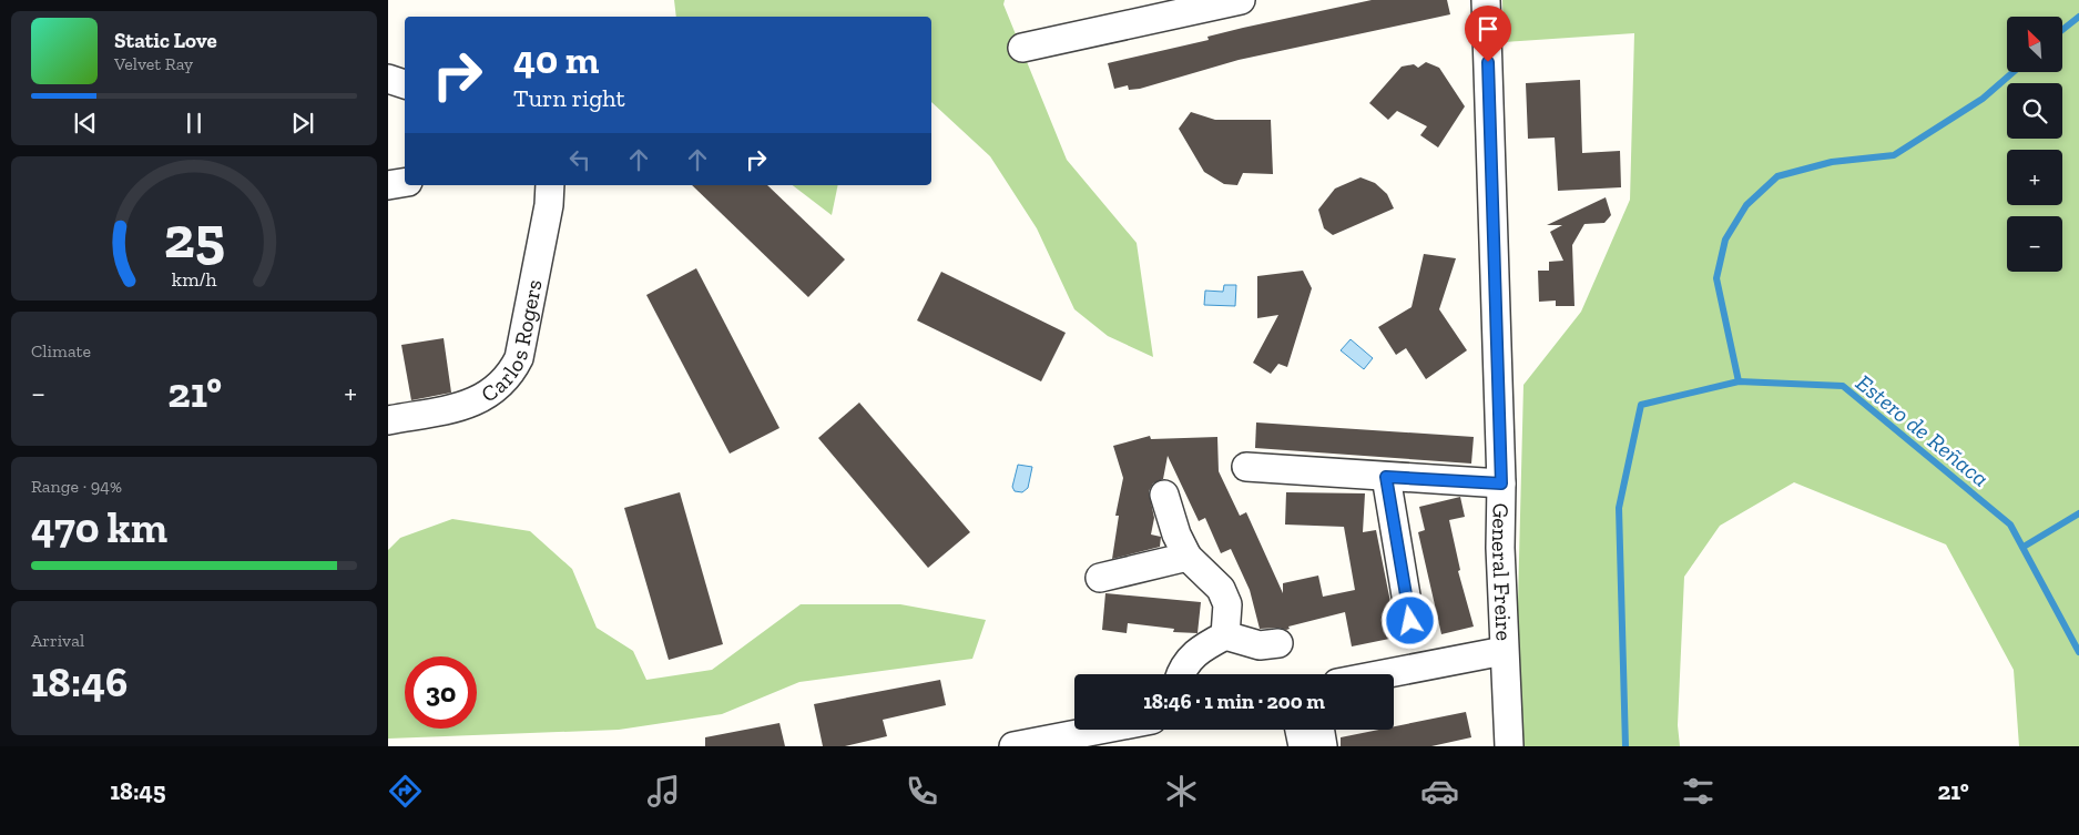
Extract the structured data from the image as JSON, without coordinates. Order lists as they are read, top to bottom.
{
  "streets": {
    "street": ["Carlos Rogers", "General Freire"]
  },
  "water": ["Estero de Reñaca"],
  "north": "top left",
  "page": {
    "map_buttons": ["+", "−"],
    "turn": ["40 m", "Turn right"],
    "song": ["Static Love", "Velvet Ray"],
    "tile": [
      "Climate",
      ["Range · 94%", "470 km"],
      ["Arrival", "18:46"]
    ],
    "heat": ["−", "21°", "+"],
    "limit": "30",
    "trip": "18:46 · 1 min · 200 m",
    "tabs": ["18:45", "21°"],
    "gauge": ["25", "km/h"]
  }
}
